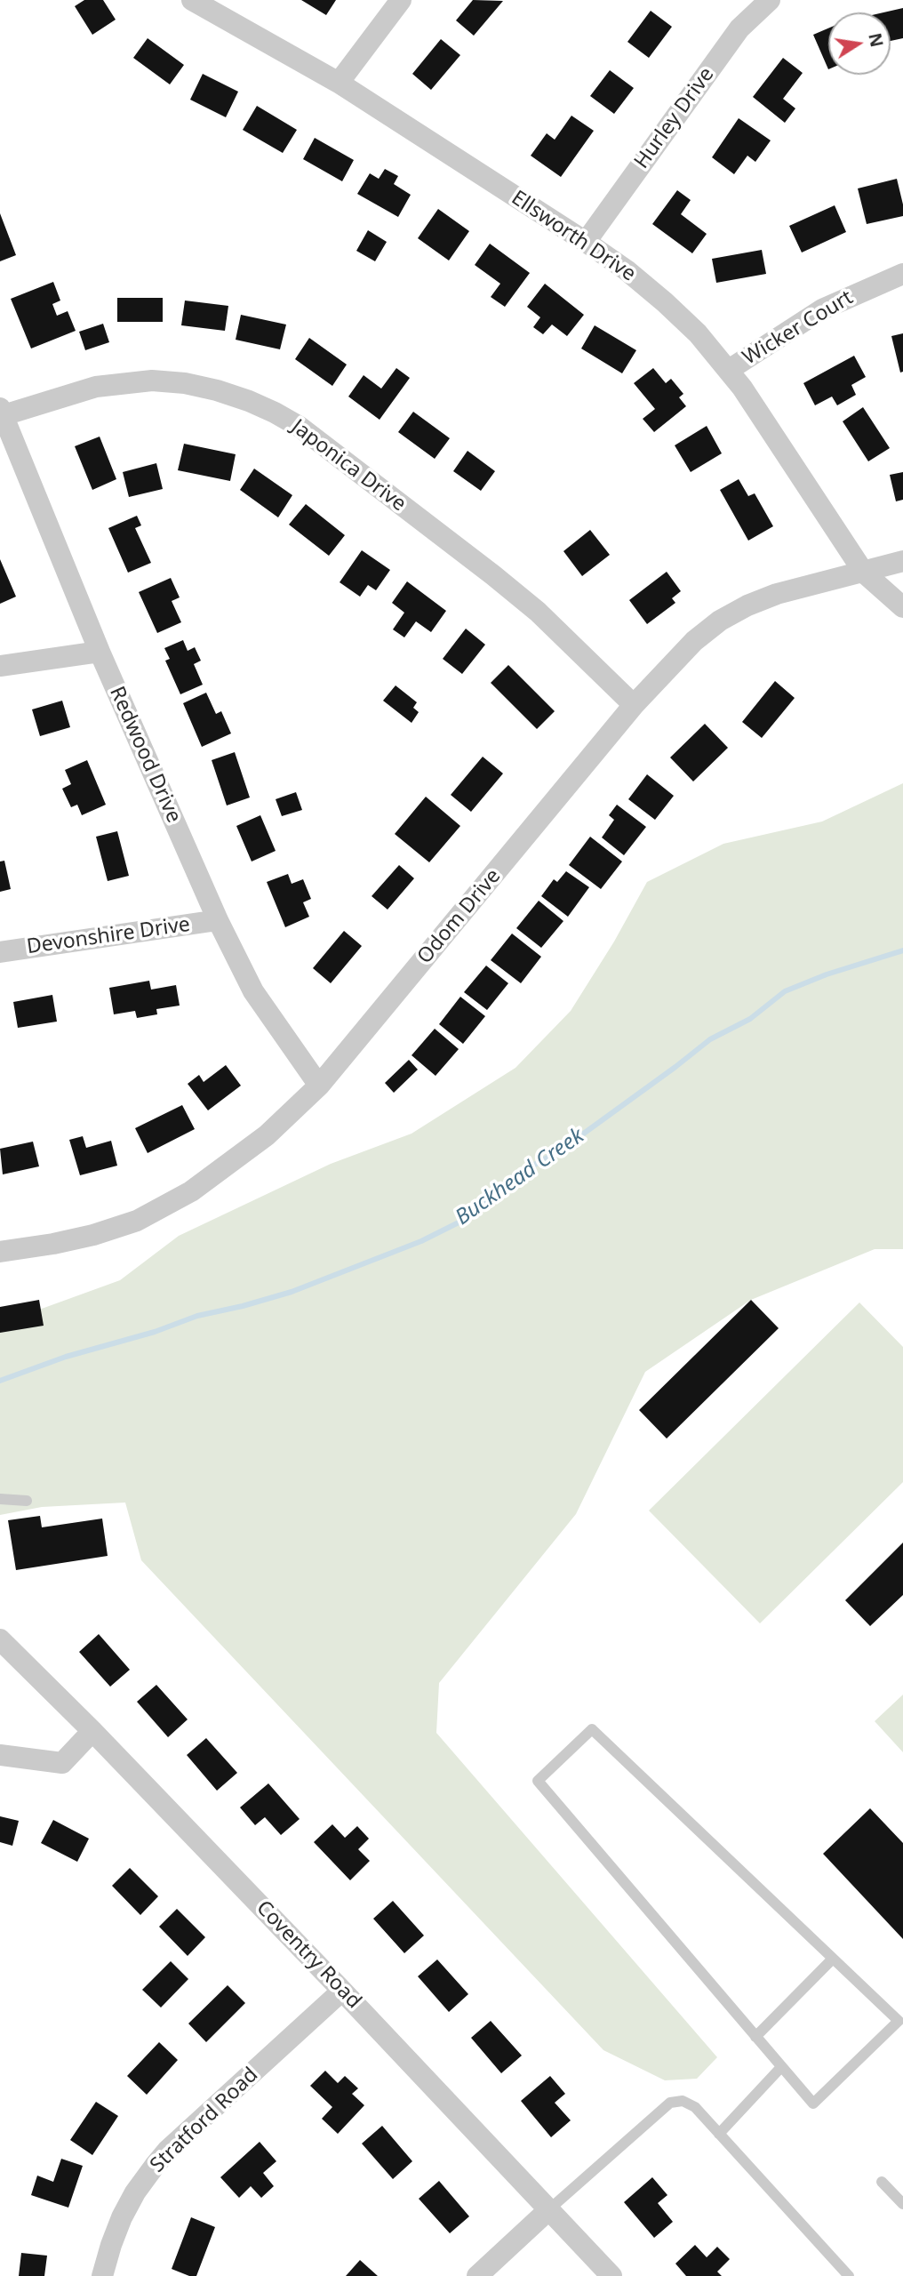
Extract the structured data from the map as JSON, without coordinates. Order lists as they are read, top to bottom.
{
  "streets": {
    "street": [
      "Hurley Drive",
      "Ellsworth Drive",
      "Wicker Court",
      "Japonica Drive",
      "Redwood Drive",
      "Odom Drive",
      "Devonshire Drive",
      "Coventry Road",
      "Stratford Road"
    ]
  },
  "crossings": [
    ["Hurley Drive", "Ellsworth Drive"],
    ["Ellsworth Drive", "Wicker Court"],
    ["Ellsworth Drive", "Odom Drive"],
    ["Japonica Drive", "Redwood Drive"],
    ["Japonica Drive", "Odom Drive"],
    ["Redwood Drive", "Odom Drive"],
    ["Redwood Drive", "Devonshire Drive"],
    ["Coventry Road", "Stratford Road"]
  ],
  "water": ["Buckhead Creek"],
  "north": "right"
}
